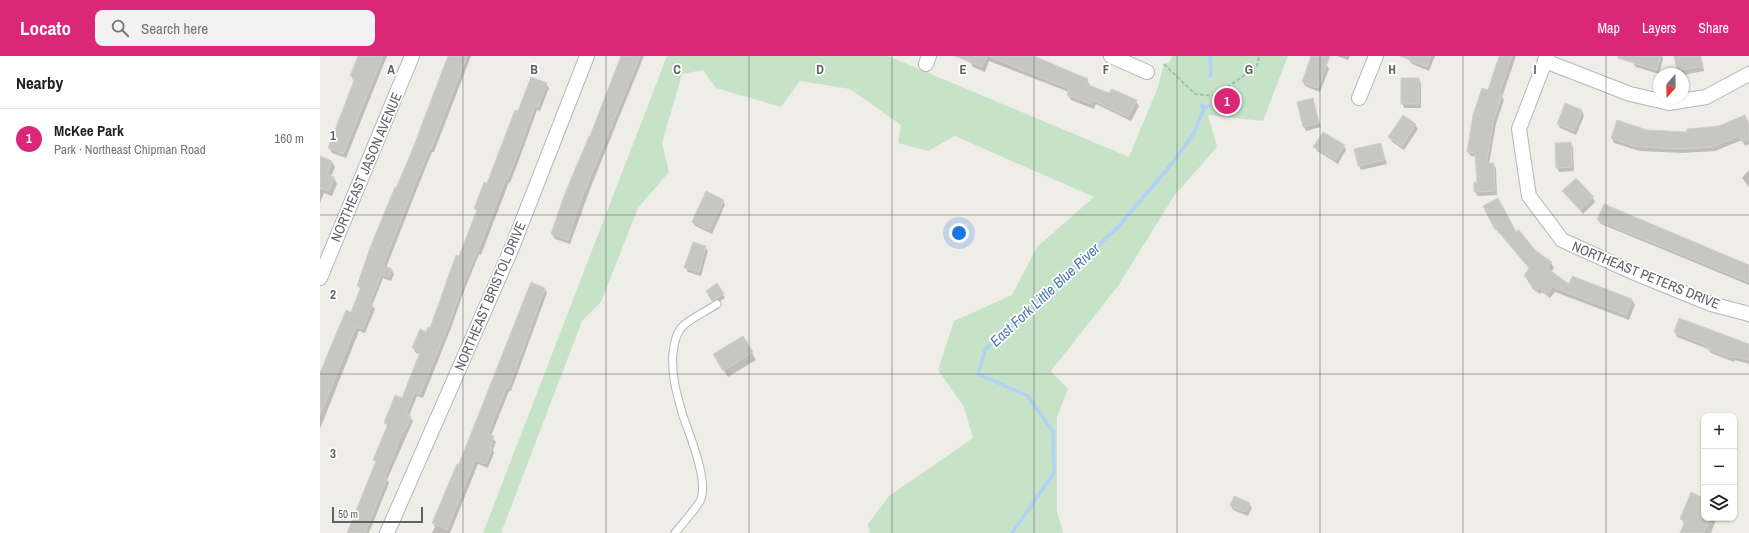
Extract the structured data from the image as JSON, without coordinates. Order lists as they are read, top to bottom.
{
  "streets": {
    "street": ["NORTHEAST JASON AVENUE", "NORTHEAST PETERS DRIVE", "NORTHEAST BRISTOL DRIVE"]
  },
  "water": ["East Fork Little Blue River"],
  "scale_bar": "50 m",
  "north": "bottom",
  "page": {
    "header": "Locato",
    "search": "Search here",
    "nav": ["Map", "Layers", "Share"],
    "heading": "Nearby",
    "pins": "1",
    "list": [
      {
        "mark": "1",
        "name": "McKee Park",
        "note": "Park · Northeast Chipman Road",
        "value": "160 m"
      }
    ],
    "map_buttons": ["+", "−"],
    "scale": "50 m"
  },
  "grid": {
    "columns": [
      "A",
      "B",
      "C",
      "D",
      "E",
      "F",
      "G",
      "H",
      "I"
    ],
    "rows": ["1", "2", "3"]
  }
}
